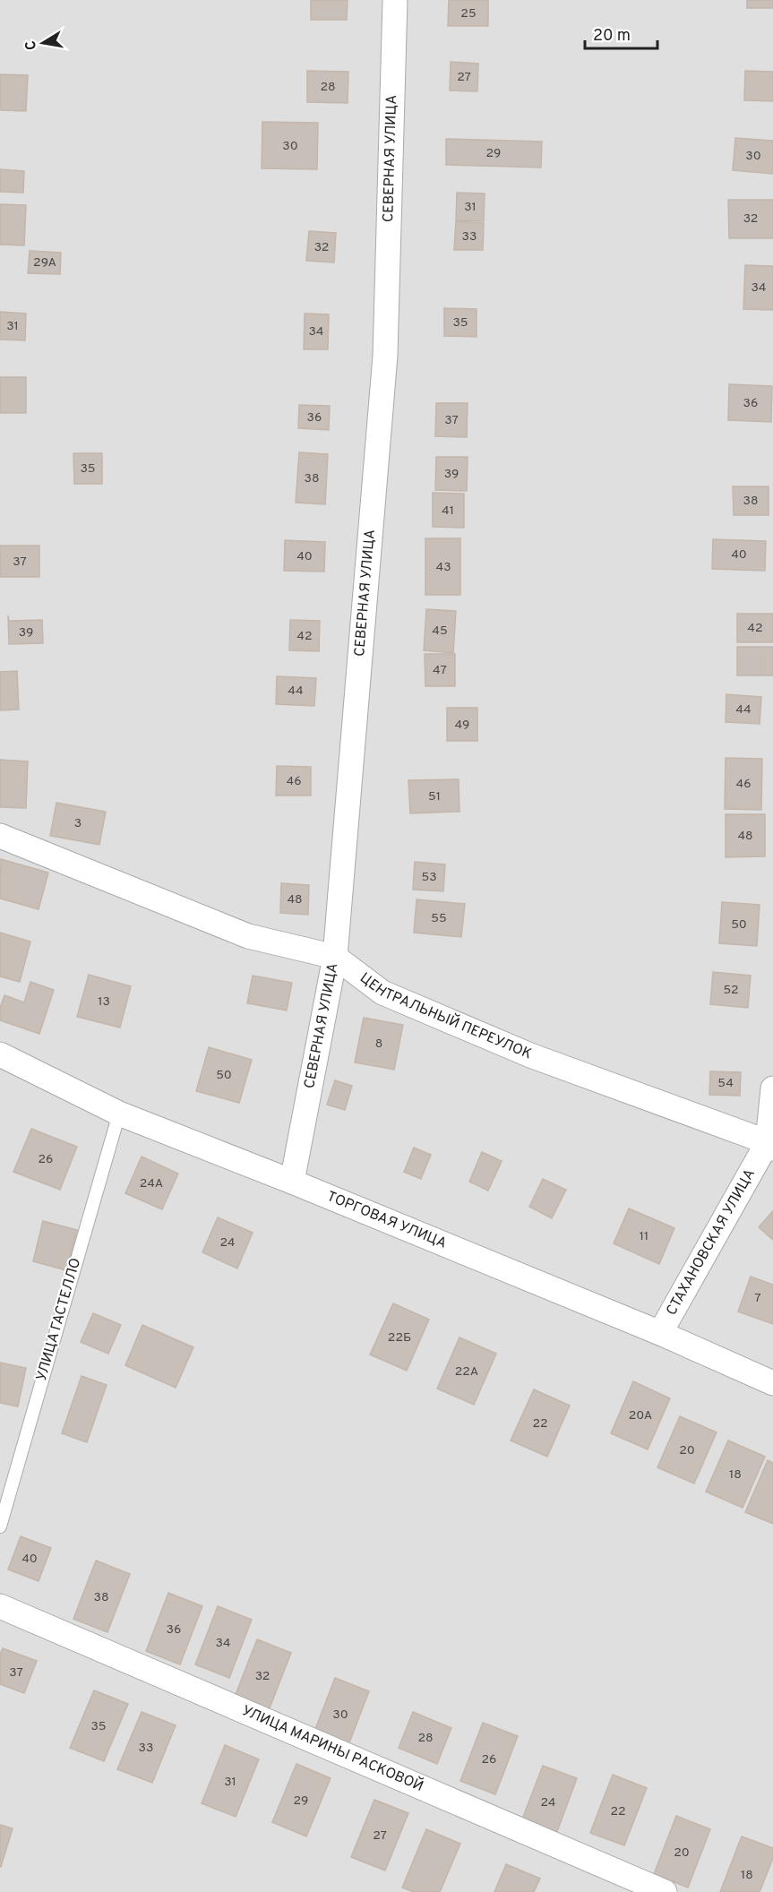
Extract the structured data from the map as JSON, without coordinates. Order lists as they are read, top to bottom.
{
  "streets": {
    "street": [
      "СЕВЕРНАЯ УЛИЦА",
      "ЦЕНТРАЛЬНЫЙ ПЕРЕУЛОК",
      "ТОРГОВАЯ УЛИЦА",
      "СТАХАНОВСКАЯ УЛИЦА",
      "УЛИЦА МАРИНЫ РАСКОВОЙ"
    ],
    "lane": ["УЛИЦА ГАСТЕЛЛО"]
  },
  "crossings": [
    ["СЕВЕРНАЯ УЛИЦА", "ЦЕНТРАЛЬНЫЙ ПЕРЕУЛОК"],
    ["СЕВЕРНАЯ УЛИЦА", "ТОРГОВАЯ УЛИЦА"],
    ["ЦЕНТРАЛЬНЫЙ ПЕРЕУЛОК", "СТАХАНОВСКАЯ УЛИЦА"],
    ["ТОРГОВАЯ УЛИЦА", "СТАХАНОВСКАЯ УЛИЦА"],
    ["ТОРГОВАЯ УЛИЦА", "УЛИЦА ГАСТЕЛЛО"]
  ],
  "house_numbers": [
    "25",
    "27",
    "28",
    "30",
    "29",
    "30",
    "31",
    "32",
    "33",
    "32",
    "29А",
    "34",
    "35",
    "31",
    "34",
    "36",
    "36",
    "37",
    "35",
    "39",
    "38",
    "38",
    "41",
    "40",
    "40",
    "37",
    "43",
    "42",
    "45",
    "39",
    "42",
    "47",
    "44",
    "44",
    "49",
    "46",
    "46",
    "51",
    "3",
    "48",
    "53",
    "48",
    "55",
    "50",
    "52",
    "13",
    "8",
    "50",
    "54",
    "26",
    "24А",
    "11",
    "24",
    "7",
    "22Б",
    "22А",
    "20А",
    "22",
    "20",
    "18",
    "40",
    "38",
    "36",
    "34",
    "37",
    "32",
    "30",
    "35",
    "28",
    "33",
    "26",
    "31",
    "29",
    "24",
    "22",
    "27",
    "20",
    "18"
  ],
  "scale_bar": "20 m",
  "north": "left"
}
